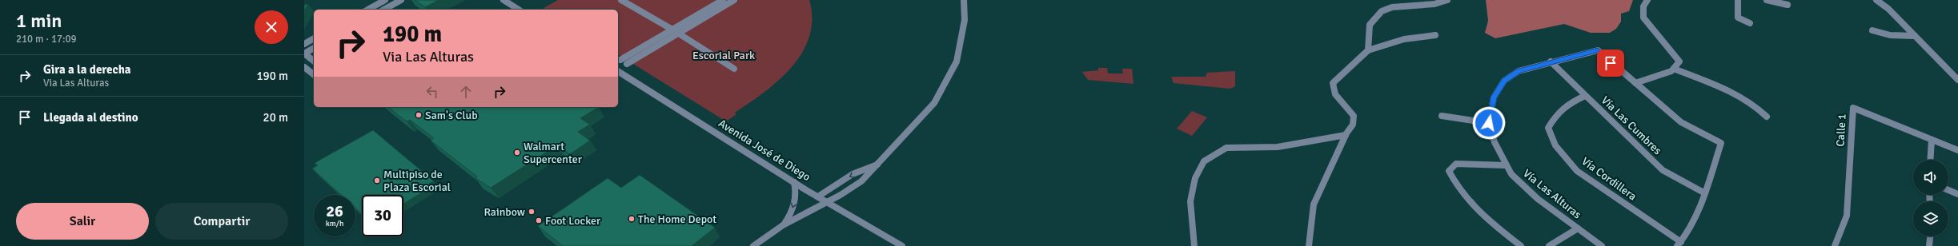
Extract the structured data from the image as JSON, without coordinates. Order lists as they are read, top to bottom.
{
  "streets": {
    "street": [
      "Vía Las Cumbres",
      "Calle 1",
      "Avenida José de Diego",
      "Vía Cordillera",
      "Vía Las Alturas"
    ]
  },
  "crossings": [
    ["Vía Las Cumbres", "Vía Cordillera"],
    ["Vía Las Cumbres", "Vía Las Alturas"]
  ],
  "parks": ["Escorial Park"],
  "places": [
    "Sam's Club",
    "Walmart Supercenter",
    "Multipiso de Plaza Escorial",
    "Rainbow",
    "The Home Depot",
    "Foot Locker"
  ],
  "page": {
    "heading": ["1 min", "210 m · 17:09"],
    "turn": ["190 m", "Via Las Alturas"],
    "list": [
      {
        "name": "Gira a la derecha",
        "note": "Via Las Alturas",
        "value": "190 m"
      },
      {
        "name": "Llegada al destino",
        "value": "20 m"
      }
    ],
    "speed": "26 km/h",
    "limit": "30",
    "buttons": ["Salir", "Compartir"]
  }
}
